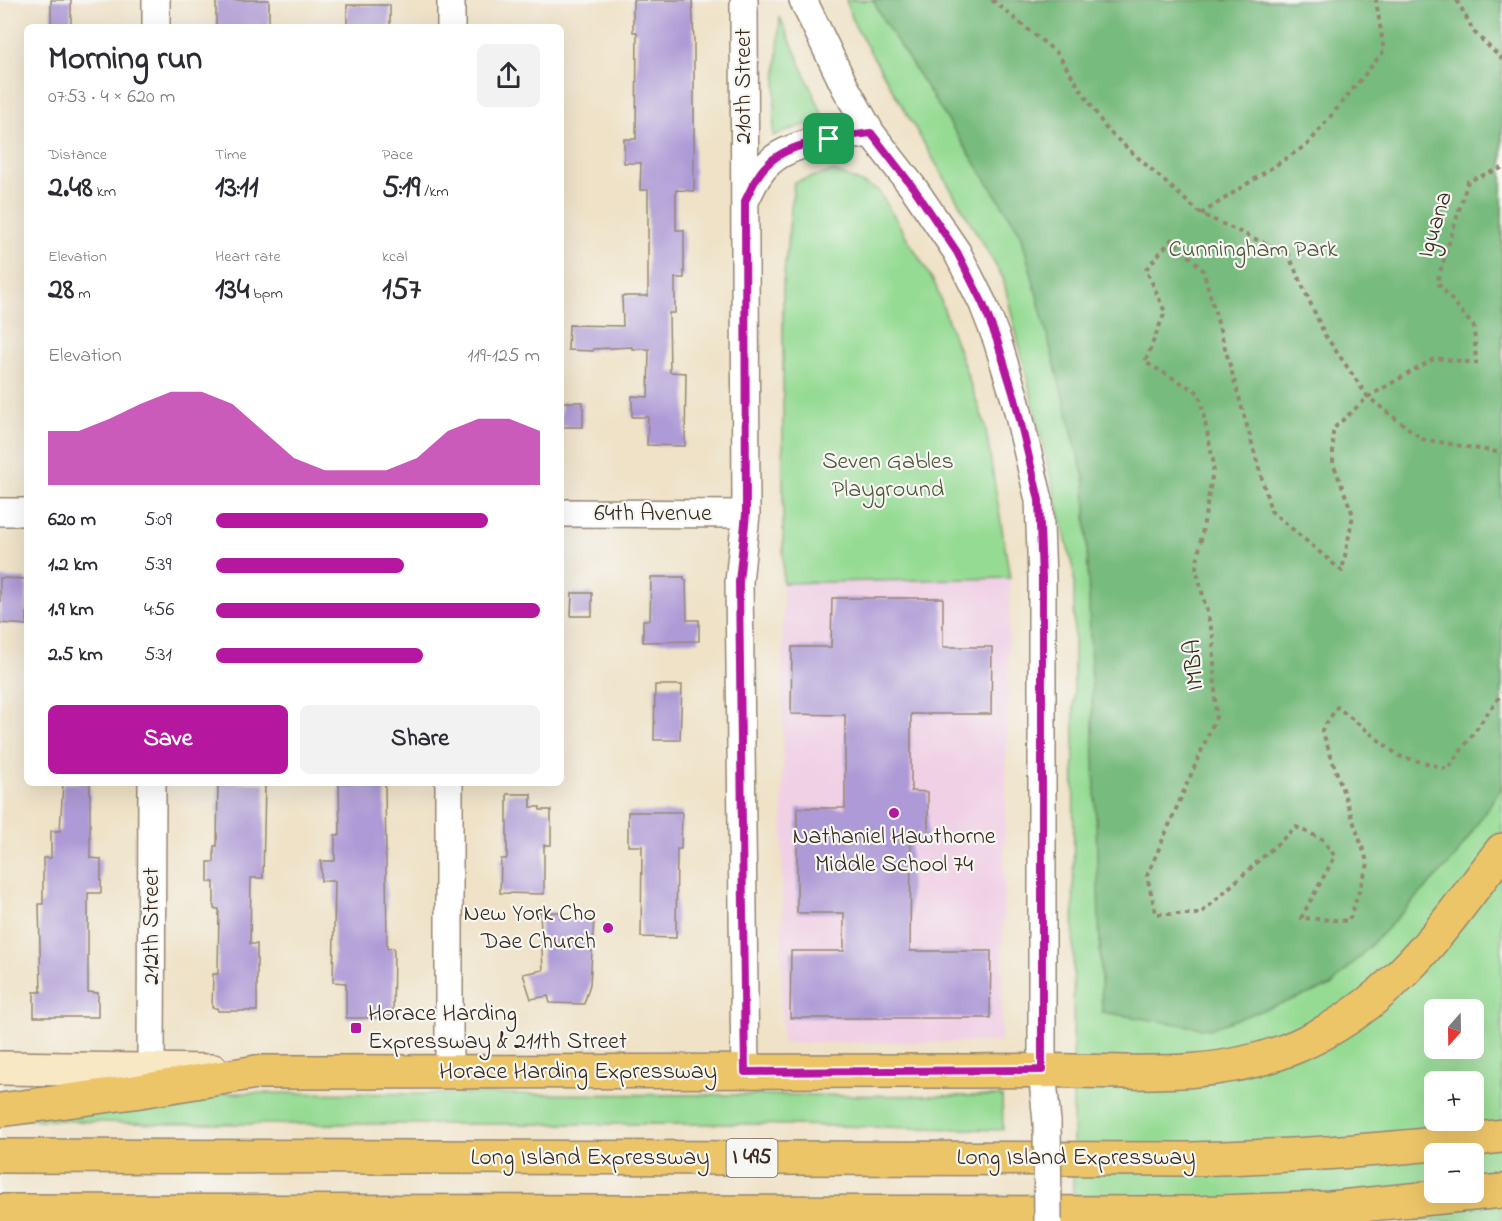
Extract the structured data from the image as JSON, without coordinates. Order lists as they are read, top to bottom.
{
  "streets": {
    "main road": ["Horace Harding Expressway", "Long Island Expressway", "I 495"],
    "street": ["210th Street", "64th Avenue", "212th Street"],
    "path": ["Iguana", "IMBA"]
  },
  "crossings": [
    ["210th Street", "64th Avenue"],
    ["210th Street", "Horace Harding Expressway"],
    ["Iguana", "IMBA"],
    ["212th Street", "Horace Harding Expressway"]
  ],
  "parks": ["Cunningham Park", "Seven Gables Playground"],
  "places": {
    "other": ["Nathaniel Hawthorne Middle School 74", "New York Cho Dae Church"],
    "transit": ["Horace Harding Expressway & 211th Street"]
  },
  "north": "bottom",
  "page": {
    "heading": ["Morning run", "07:53 · 4 × 620 m"],
    "stats": [
      ["Distance", "2.48 km"],
      ["Time", "13:11"],
      ["Pace", "5:19 /km"],
      ["Elevation", "28 m"],
      ["Heart rate", "134 bpm"],
      ["kcal", "157"]
    ],
    "chart": ["Elevation", "119–125 m"],
    "list": [
      {
        "name": "620 m",
        "note": "5:09"
      },
      {
        "name": "1.2 km",
        "note": "5:39"
      },
      {
        "name": "1.9 km",
        "note": "4:56"
      },
      {
        "name": "2.5 km",
        "note": "5:31"
      }
    ],
    "buttons": ["Save", "Share"],
    "map_buttons": ["+", "−"]
  }
}
